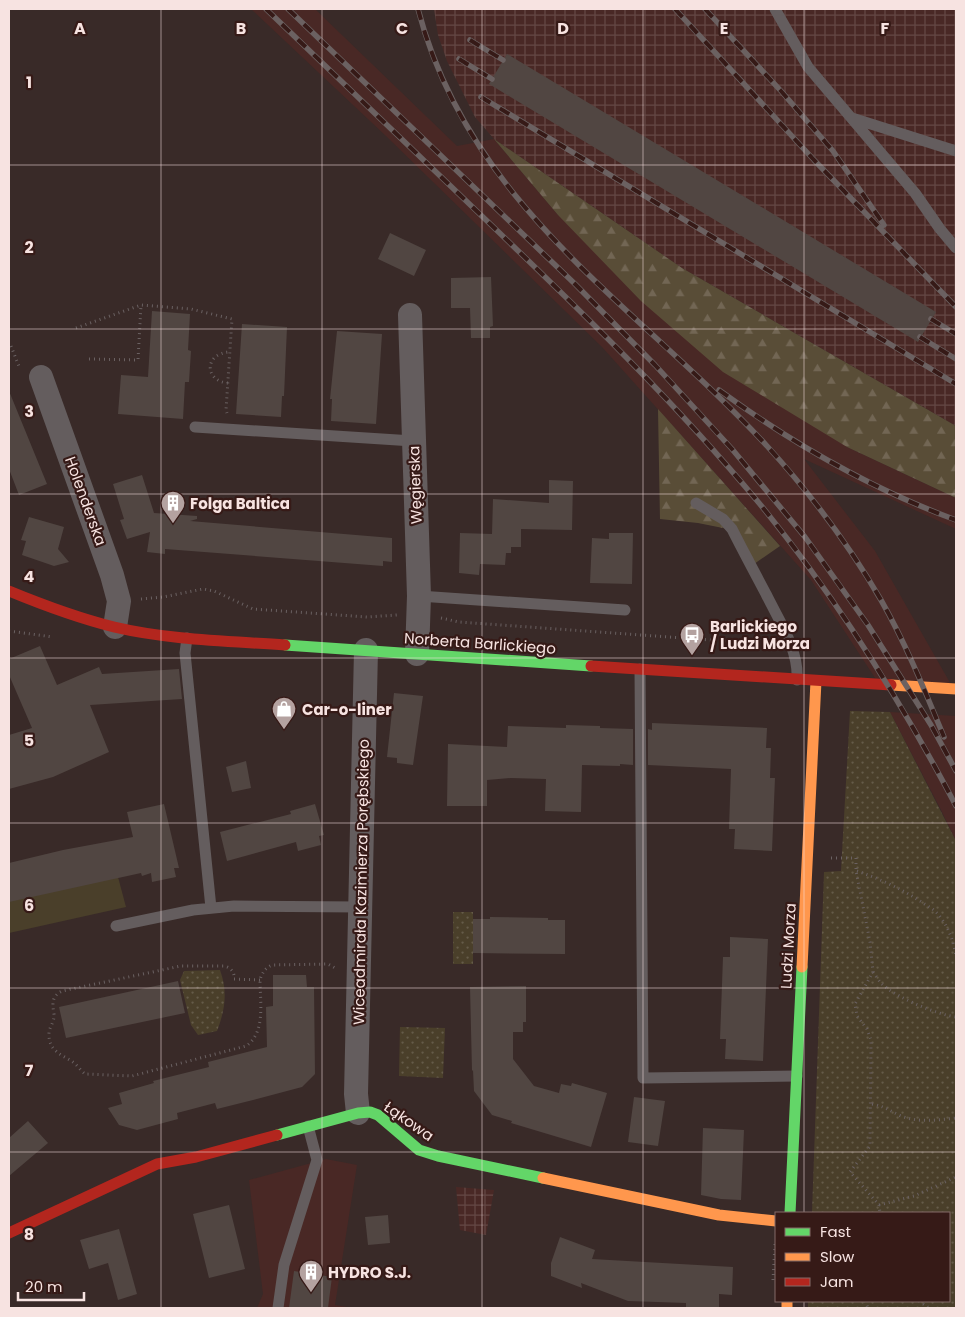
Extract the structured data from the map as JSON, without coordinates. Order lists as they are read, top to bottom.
{
  "streets": {
    "street": [
      "Węgierska",
      "Holenderska",
      "Norberta Barlickiego",
      "Wiceadmirała Kazimierza Porębskiego",
      "Ludzi Morza",
      "Łąkowa"
    ]
  },
  "crossings": [
    ["Węgierska", "Norberta Barlickiego"],
    ["Holenderska", "Norberta Barlickiego"],
    ["Norberta Barlickiego", "Wiceadmirała Kazimierza Porębskiego"],
    ["Norberta Barlickiego", "Ludzi Morza"],
    ["Wiceadmirała Kazimierza Porębskiego", "Łąkowa"]
  ],
  "places": {
    "building": ["Folga Baltica", "HYDRO S.J."],
    "bus stop": ["Barlickiego / Ludzi Morza"],
    "shop": ["Car-o-liner"]
  },
  "legend": ["Fast", "Slow", "Jam"],
  "scale_bar": "20 m",
  "grid": {
    "columns": [
      "A",
      "B",
      "C",
      "D",
      "E",
      "F"
    ],
    "rows": [
      "1",
      "2",
      "3",
      "4",
      "5",
      "6",
      "7",
      "8"
    ]
  }
}
